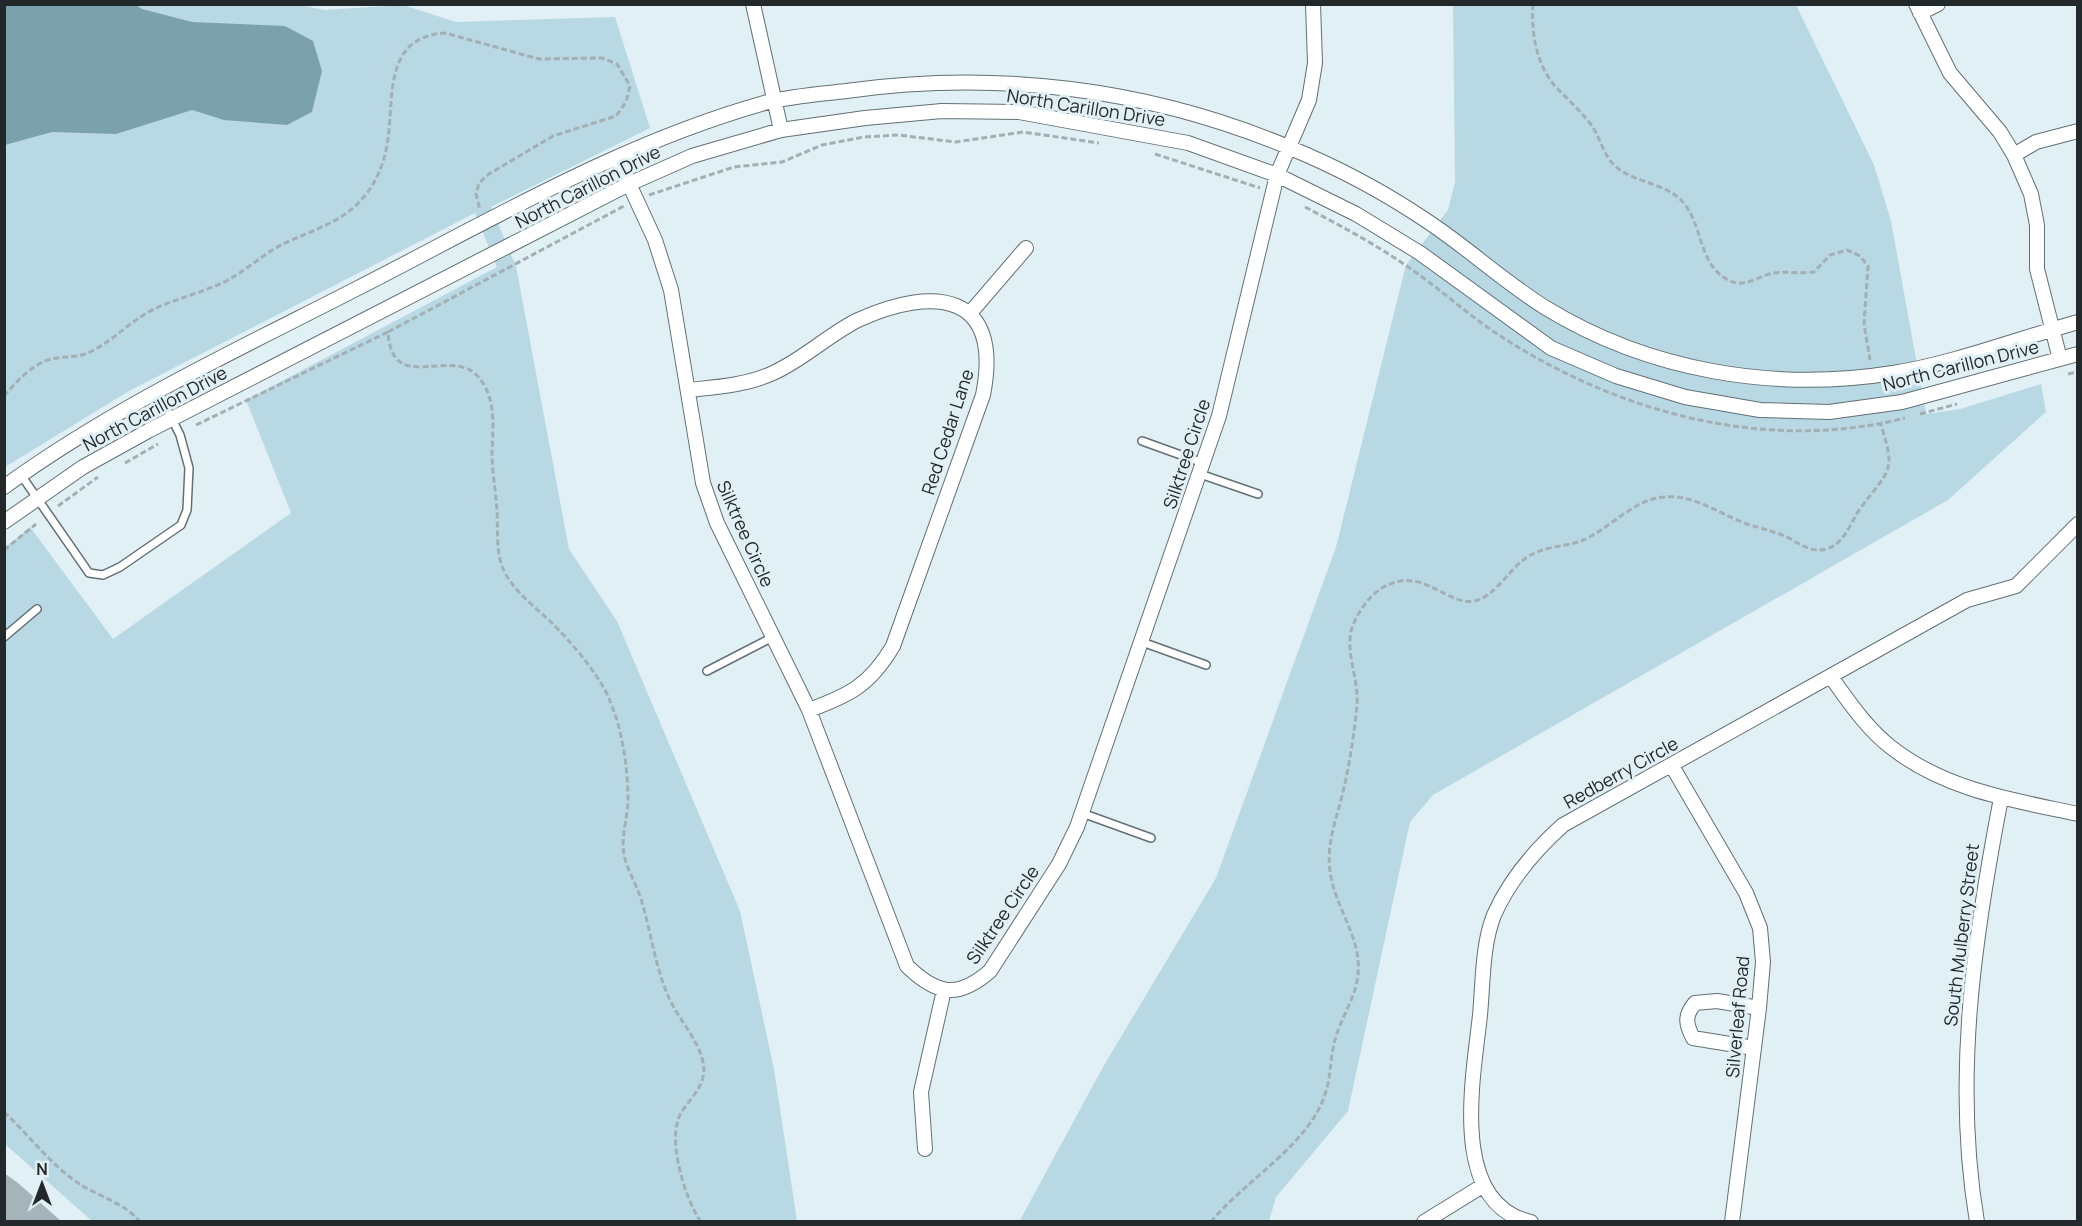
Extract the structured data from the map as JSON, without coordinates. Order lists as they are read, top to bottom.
{
  "streets": {
    "street": [
      "North Carillon Drive",
      "Red Cedar Lane",
      "Silktree Circle",
      "Redberry Circle",
      "South Mulberry Street",
      "Silverleaf Road"
    ]
  },
  "crossings": [
    ["North Carillon Drive", "Silktree Circle"],
    ["Red Cedar Lane", "Silktree Circle"],
    ["Redberry Circle", "Silverleaf Road"]
  ],
  "north": "top"
}
